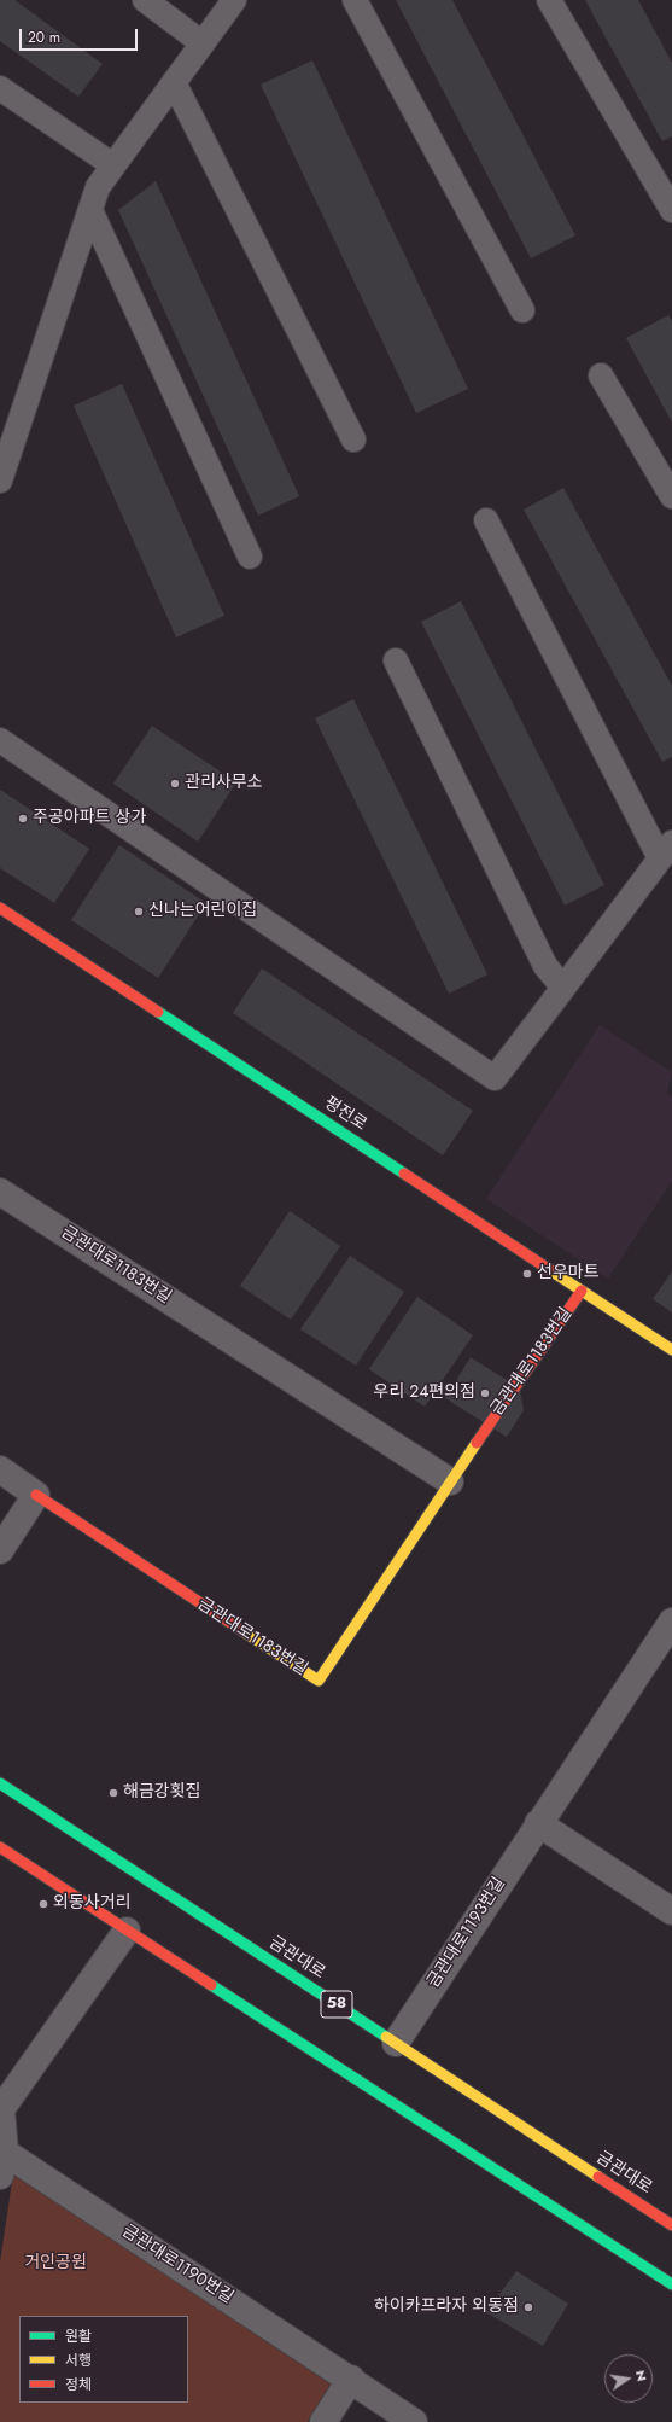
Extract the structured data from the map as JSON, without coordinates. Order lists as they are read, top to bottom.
{
  "streets": {
    "street": [
      "평전로",
      "금관대로1183번길",
      "금관대로1193번길",
      "금관대로",
      "58",
      "금관대로1190번길"
    ]
  },
  "crossings": [
    ["평전로", "금관대로1183번길"],
    ["금관대로1193번길", "금관대로"]
  ],
  "parks": ["거인공원"],
  "places": [
    "관리사무소",
    "주공아파트 상가",
    "신나는어린이집",
    "선우마트",
    "우리 24편의점",
    "해금강횟집",
    "외동사거리",
    "하이카프라자 외동점"
  ],
  "legend": ["원활", "서행", "정체"],
  "scale_bar": "20 m",
  "north": "right"
}
